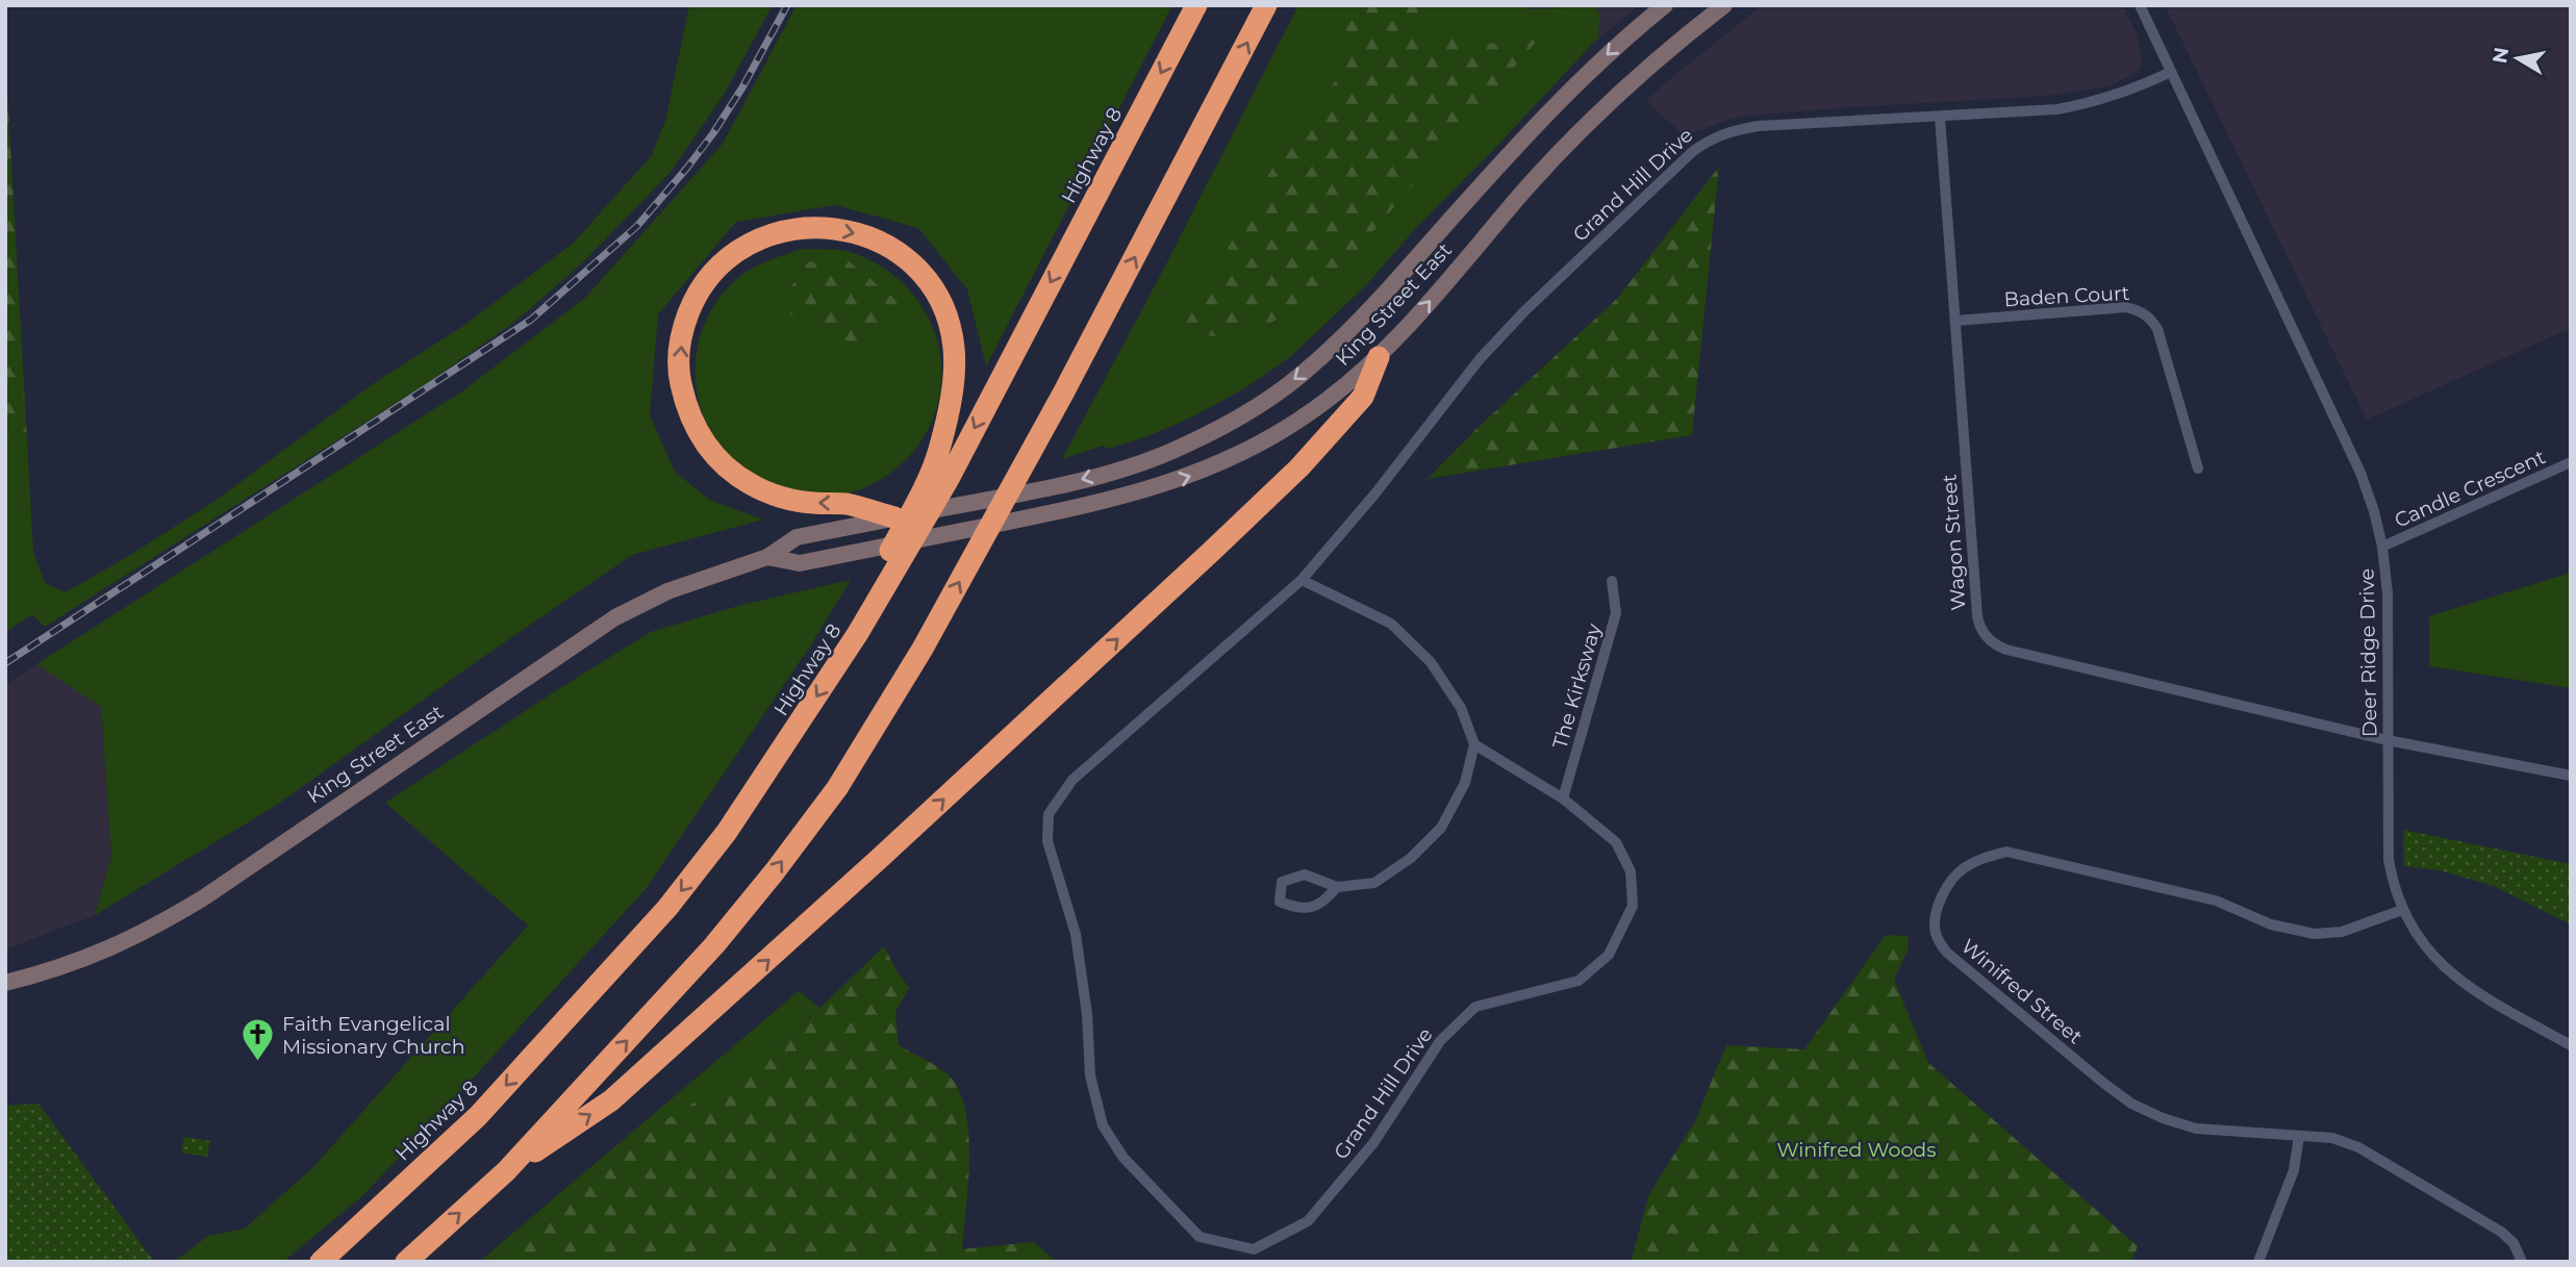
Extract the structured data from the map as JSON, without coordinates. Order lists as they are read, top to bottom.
{
  "streets": {
    "highway": ["Highway 8"],
    "main road": ["King Street East"],
    "street": [
      "Grand Hill Drive",
      "Baden Court",
      "Candle Crescent",
      "Wagon Street",
      "Deer Ridge Drive",
      "The Kirksway",
      "Winifred Street"
    ]
  },
  "crossings": [
    ["Grand Hill Drive", "Wagon Street"],
    ["Grand Hill Drive", "Deer Ridge Drive"],
    ["Grand Hill Drive", "The Kirksway"],
    ["Baden Court", "Wagon Street"],
    ["Candle Crescent", "Deer Ridge Drive"],
    ["Wagon Street", "Deer Ridge Drive"],
    ["Deer Ridge Drive", "Winifred Street"]
  ],
  "parks": ["Winifred Woods"],
  "places": {
    "church": ["Faith Evangelical Missionary Church"]
  },
  "north": "left"
}
